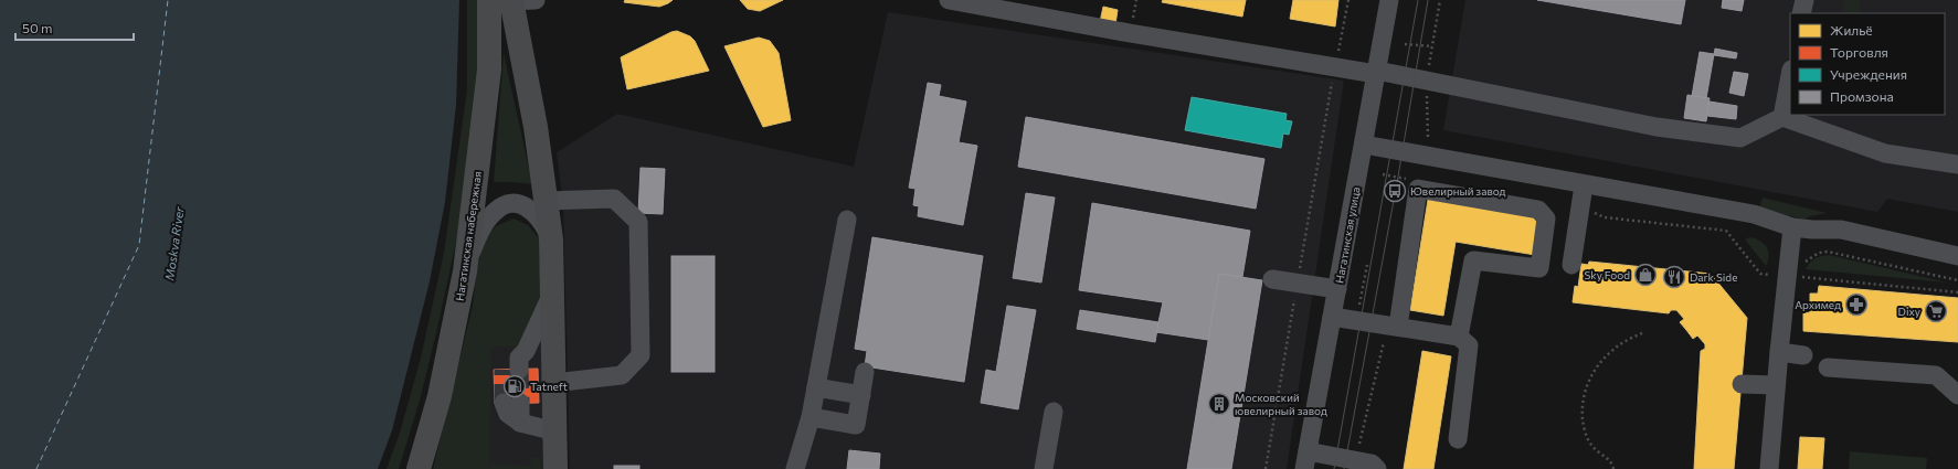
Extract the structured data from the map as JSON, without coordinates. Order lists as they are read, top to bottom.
{
  "streets": {
    "main road": ["Нагатинская набережная"],
    "street": ["Нагатинская улица"]
  },
  "water": ["Moskva River"],
  "places": {
    "bus stop": ["Ювелирный завод"],
    "shop": ["Sky Food"],
    "restaurant": ["Dark Side"],
    "pharmacy": ["Архимед"],
    "supermarket": ["Dixy"],
    "fuel station": ["Tatneft"],
    "building": ["Московский ювелирный завод"]
  },
  "legend": [
    "Жильё",
    "Торговля",
    "Учреждения",
    "Промзона"
  ],
  "scale_bar": "50 m"
}
